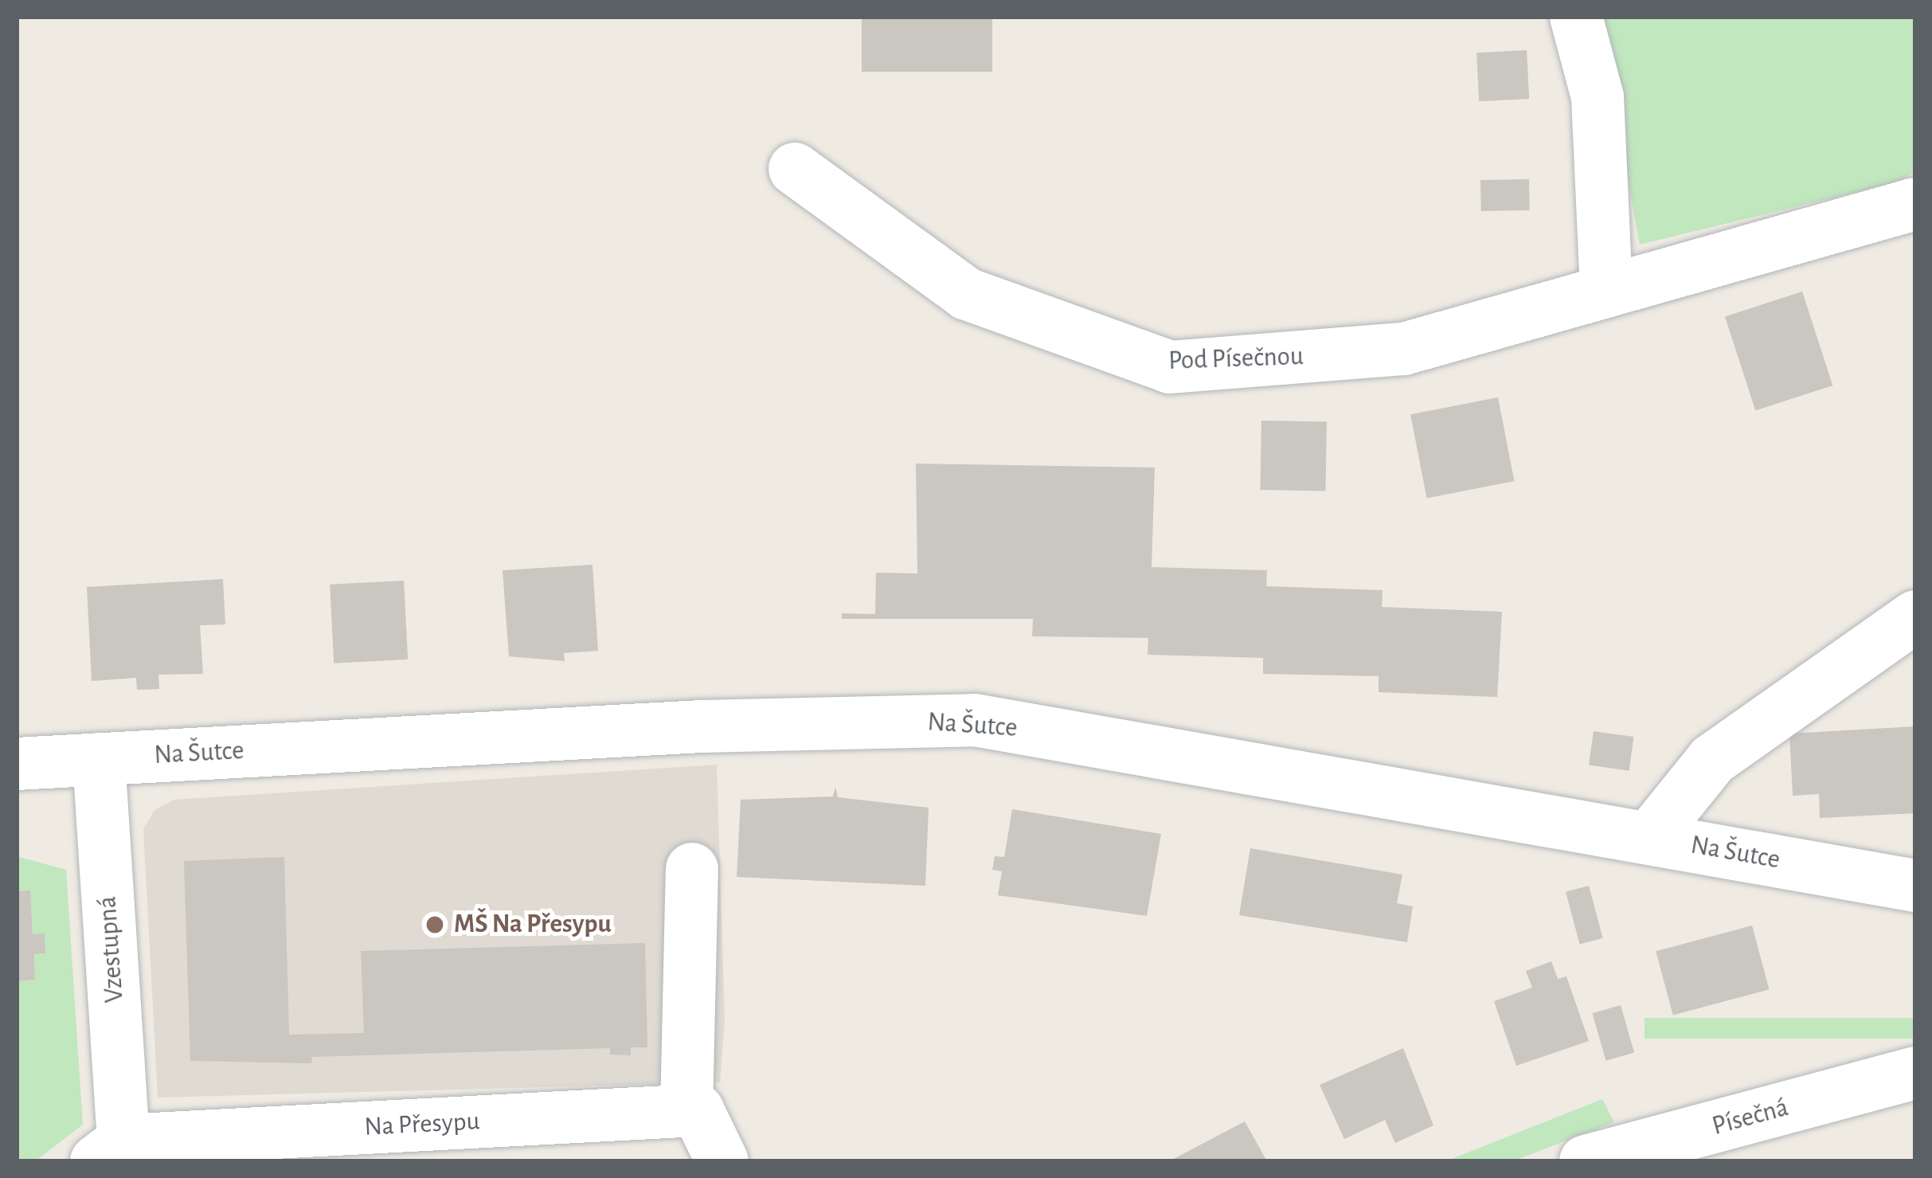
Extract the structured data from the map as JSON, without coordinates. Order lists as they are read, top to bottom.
{
  "streets": {
    "street": [
      "Pod Písečnou",
      "Na Šutce",
      "Vzestupná",
      "Písečná",
      "Na Přesypu"
    ]
  },
  "crossings": [
    ["Na Šutce", "Vzestupná"],
    ["Vzestupná", "Na Přesypu"]
  ],
  "places": ["MŠ Na Přesypu"]
}
